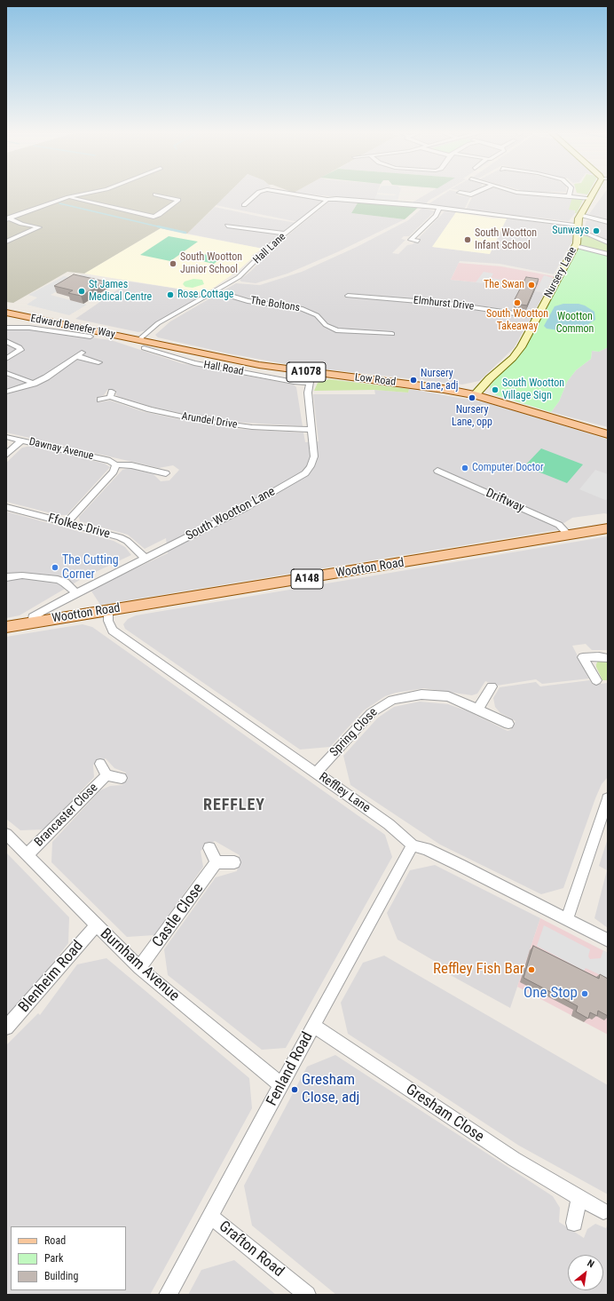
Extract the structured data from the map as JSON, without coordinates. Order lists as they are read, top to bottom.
{
  "streets": {
    "main road": [
      "Edward Benefer Way",
      "A1078",
      "Low Road",
      "Wootton Road",
      "A148"
    ],
    "street": [
      "Hall Lane",
      "Nursery Lane",
      "Elmhurst Drive",
      "The Boltons",
      "Hall Road",
      "Arundel Drive",
      "Dawnay Avenue",
      "Driftway",
      "South Wootton Lane",
      "Ffolkes Drive",
      "Spring Close",
      "Reffley Lane",
      "Brancaster Close",
      "Castle Close",
      "Burnham Avenue",
      "Blenheim Road",
      "Fenland Road",
      "Gresham Close",
      "Grafton Road"
    ]
  },
  "crossings": [
    ["Hall Lane", "The Boltons"],
    ["Hall Lane", "Edward Benefer Way"],
    ["Hall Lane", "Hall Road"],
    ["Hall Lane", "Low Road"],
    ["Nursery Lane", "Elmhurst Drive"],
    ["Nursery Lane", "Low Road"],
    ["Edward Benefer Way", "Hall Road"],
    ["Edward Benefer Way", "Low Road"],
    ["Hall Road", "Low Road"],
    ["Hall Road", "South Wootton Lane"],
    ["Low Road", "South Wootton Lane"],
    ["Arundel Drive", "South Wootton Lane"],
    ["Driftway", "Wootton Road"],
    ["South Wootton Lane", "Ffolkes Drive"],
    ["South Wootton Lane", "Wootton Road"],
    ["Wootton Road", "Reffley Lane"],
    ["Spring Close", "Reffley Lane"],
    ["Reffley Lane", "Fenland Road"],
    ["Brancaster Close", "Burnham Avenue"],
    ["Castle Close", "Burnham Avenue"],
    ["Burnham Avenue", "Blenheim Road"],
    ["Burnham Avenue", "Fenland Road"],
    ["Fenland Road", "Gresham Close"],
    ["Fenland Road", "Grafton Road"]
  ],
  "districts": ["REFFLEY"],
  "parks": ["Wootton Common"],
  "places": [
    "Sunways",
    "South Wootton Infant School",
    "South Wootton Junior School",
    "The Swan",
    "St James Medical Centre",
    "Rose Cottage",
    "South Wootton Takeaway",
    "Nursery Lane, adj",
    "South Wootton Village Sign",
    "Nursery Lane, opp",
    "Computer Doctor",
    "The Cutting Corner",
    "Reffley Fish Bar",
    "One Stop",
    "Gresham Close, adj"
  ],
  "legend": ["Road", "Park", "Building"],
  "north": "top right"
}
